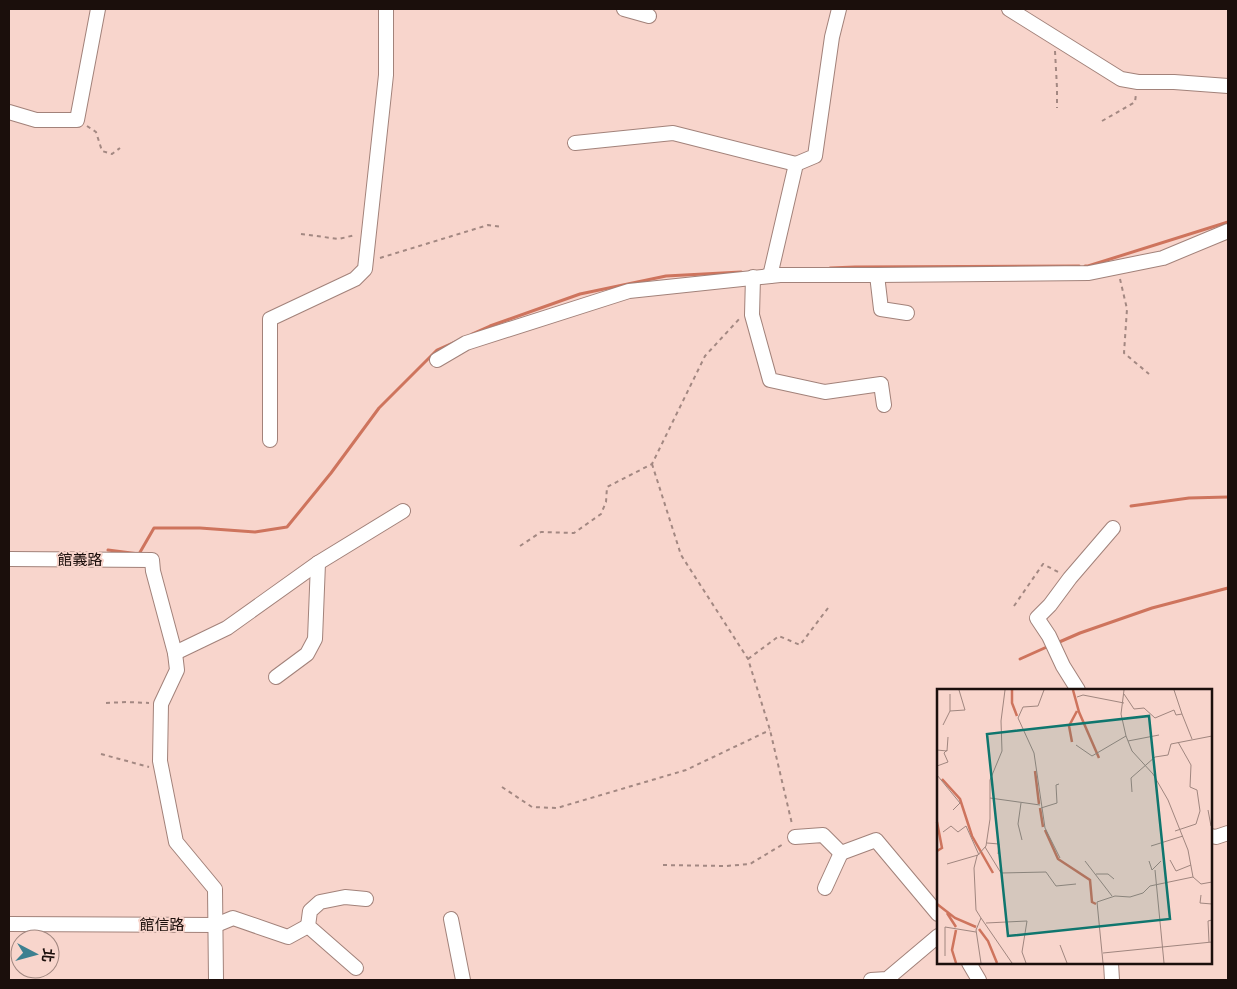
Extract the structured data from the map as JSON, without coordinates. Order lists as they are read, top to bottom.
{
  "streets": {
    "street": ["館義路", "館信路"]
  },
  "north": "right"
}
